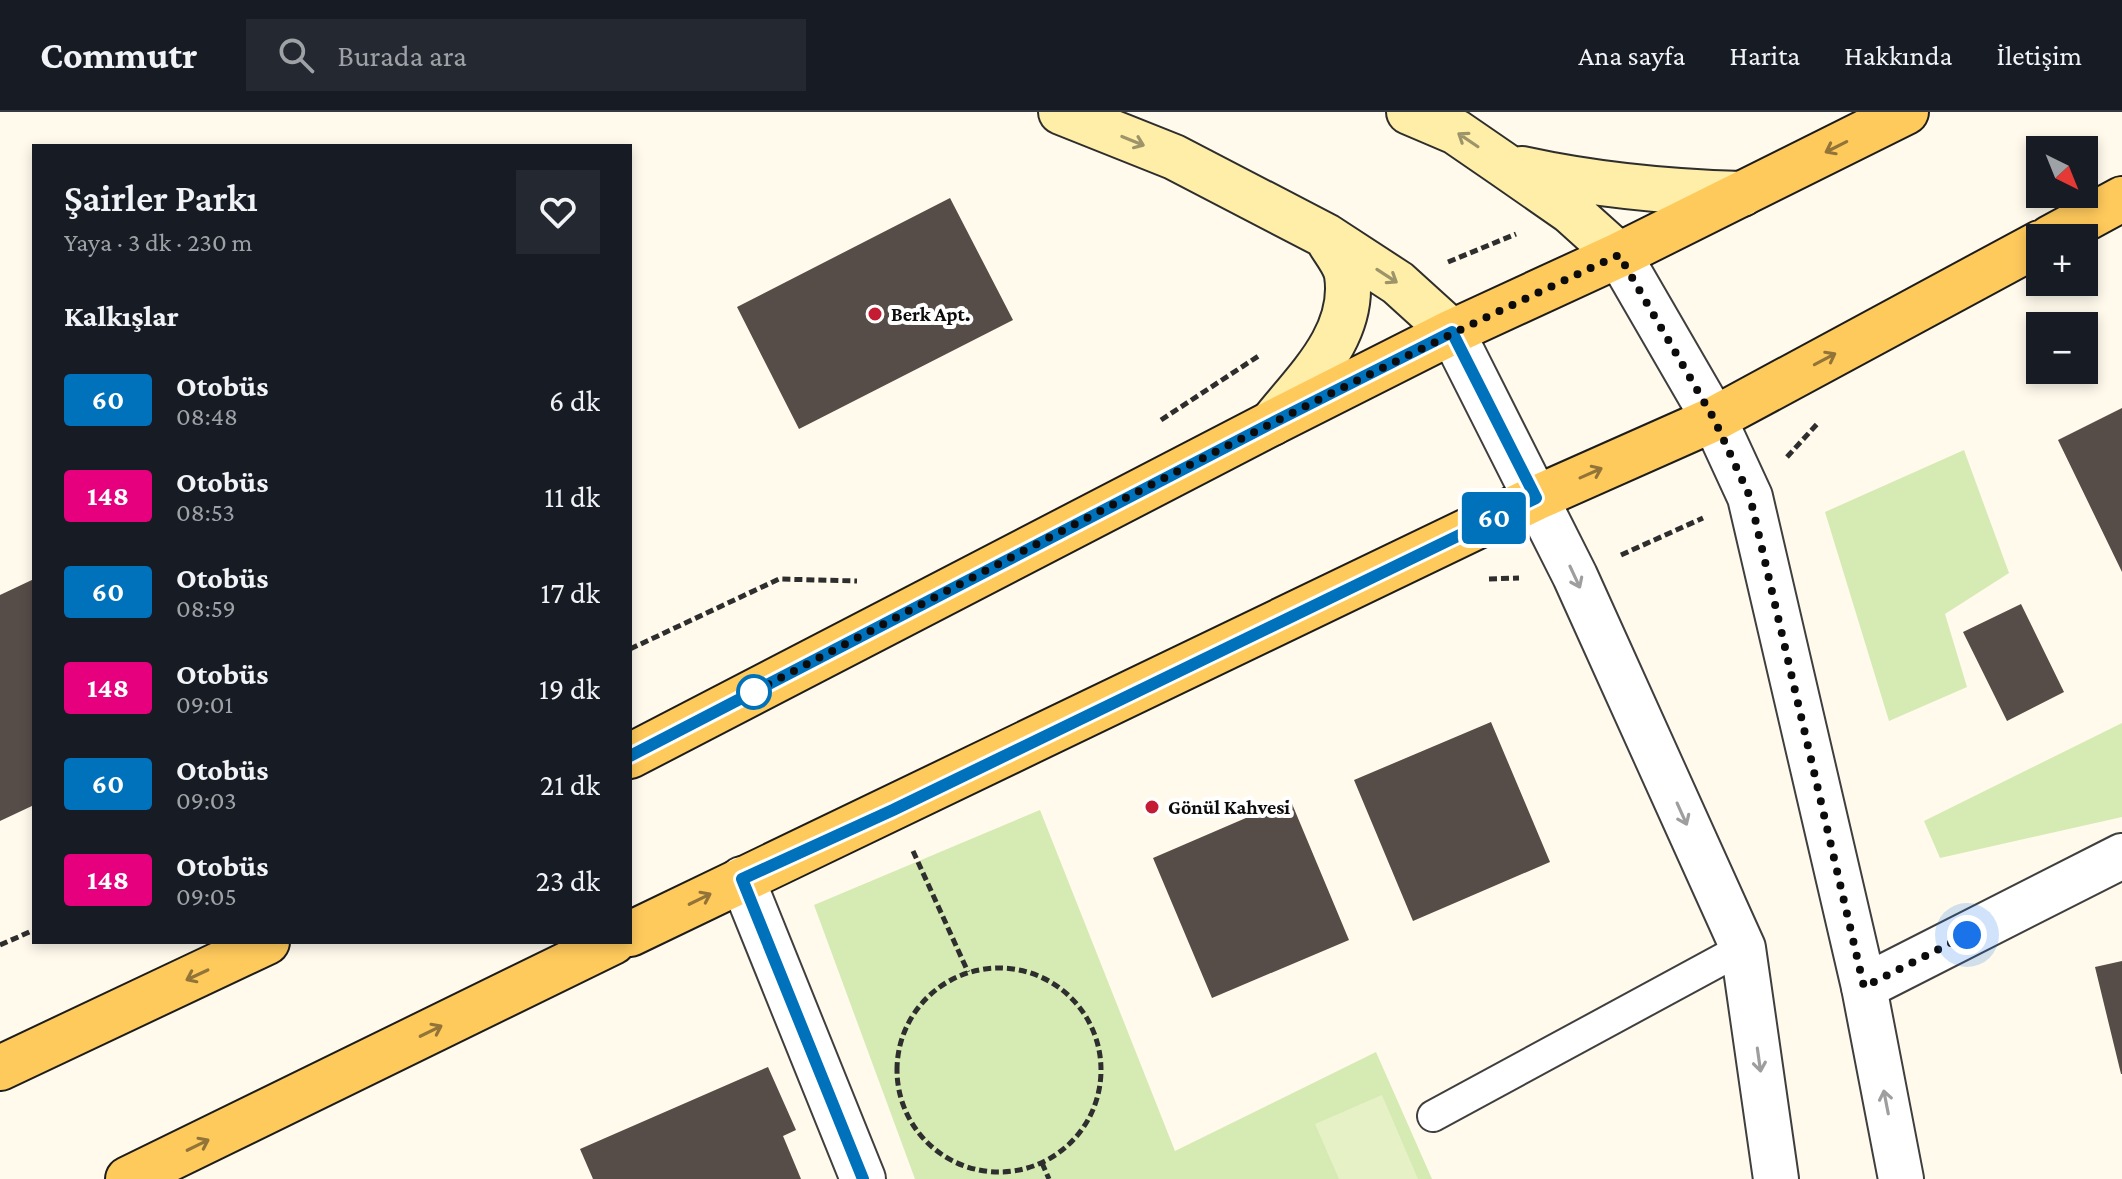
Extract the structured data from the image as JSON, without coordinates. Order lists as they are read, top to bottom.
{
  "places": ["Berk Apt.", "Gönül Kahvesi"],
  "lines": ["bus line 60"],
  "north": "bottom right",
  "page": {
    "header": "Commutr",
    "search": "Burada ara",
    "nav": [
      "Ana sayfa",
      "Harita",
      "Hakkında",
      "İletişim"
    ],
    "on_map": "60",
    "map_buttons": ["+", "−"],
    "heading": [
      ["Şairler Parkı", "Yaya · 3 dk · 230 m"],
      "Kalkışlar"
    ],
    "list": [
      {
        "mark": "60",
        "name": "Otobüs",
        "note": "08:48",
        "value": "6 dk"
      },
      {
        "mark": "148",
        "name": "Otobüs",
        "note": "08:53",
        "value": "11 dk"
      },
      {
        "mark": "60",
        "name": "Otobüs",
        "note": "08:59",
        "value": "17 dk"
      },
      {
        "mark": "148",
        "name": "Otobüs",
        "note": "09:01",
        "value": "19 dk"
      },
      {
        "mark": "60",
        "name": "Otobüs",
        "note": "09:03",
        "value": "21 dk"
      },
      {
        "mark": "148",
        "name": "Otobüs",
        "note": "09:05",
        "value": "23 dk"
      }
    ]
  }
}
